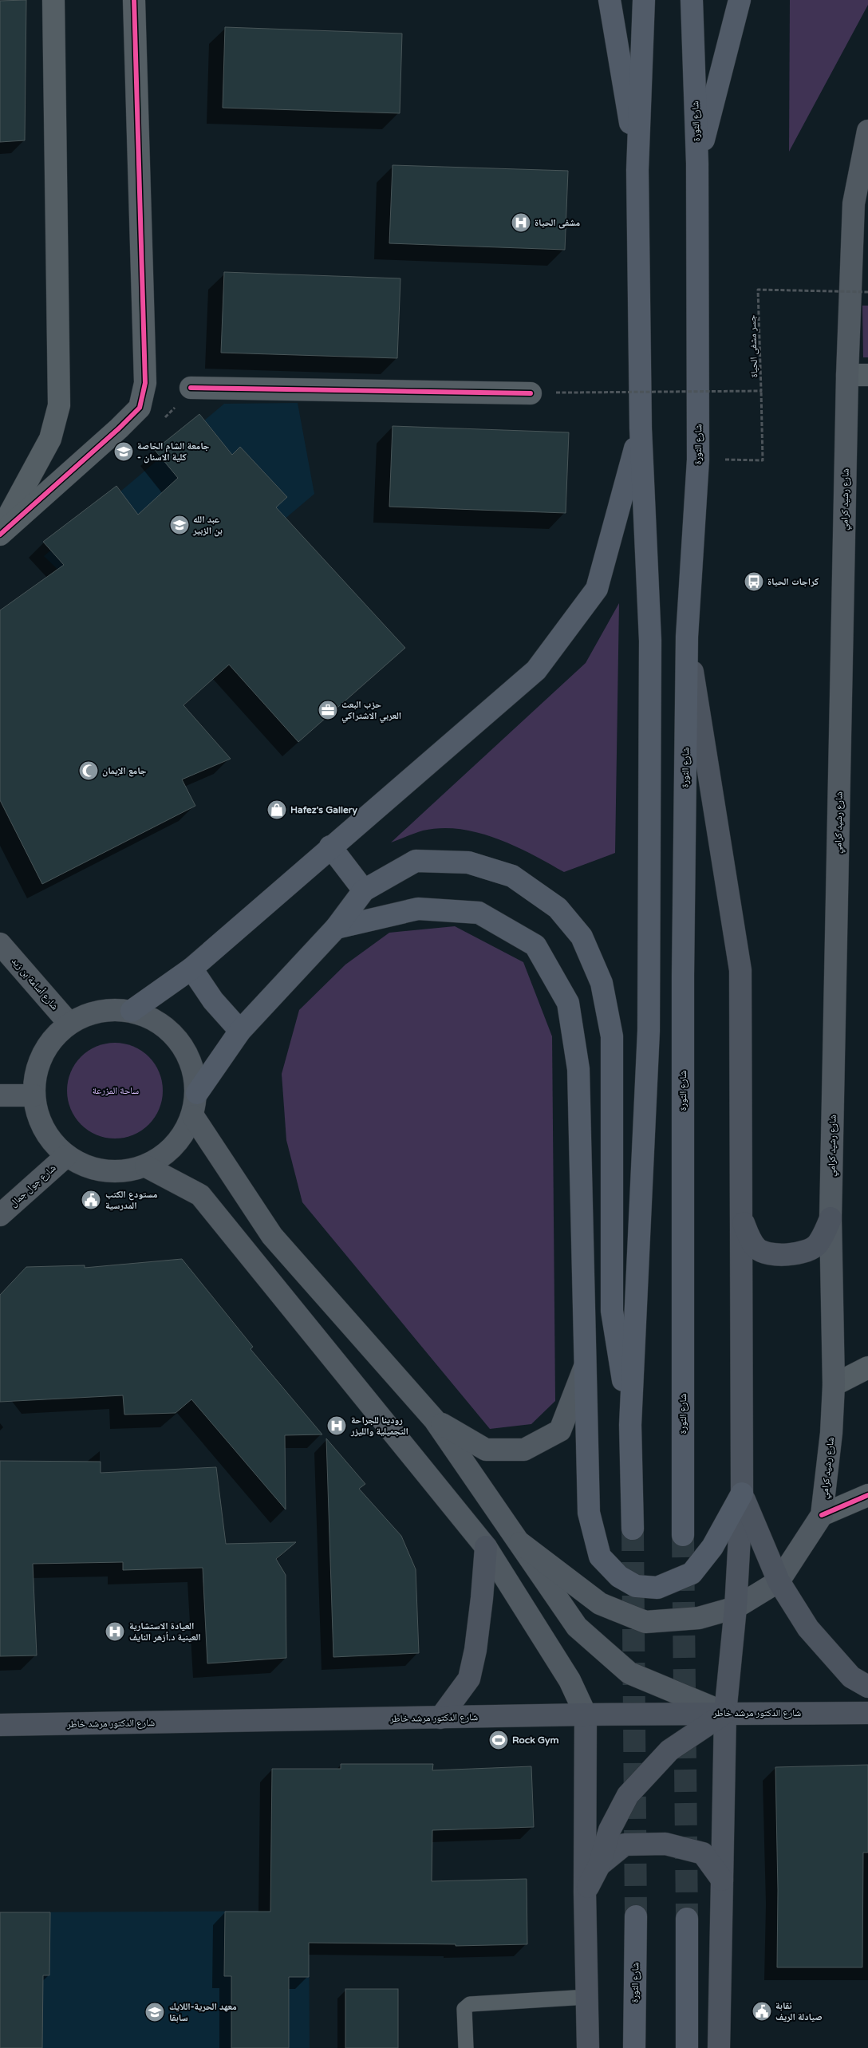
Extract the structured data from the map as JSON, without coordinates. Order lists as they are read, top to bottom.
{
  "streets": {
    "highway": ["شارع الثورة"],
    "main road": [
      "شارع رشيد كرامي",
      "شارع أسامة بن زيد",
      "شارع جول جمال",
      "شارع الدكتور مرشد خاطر"
    ],
    "path": ["جسر مشفى الحياة"]
  },
  "parks": ["ساحة المزرعة"],
  "places": {
    "hospital": ["مشفى الحياة", "رودينا للجراحة التجميلية والليزر", "العيادة الاستشارية العينية د.أزهر النايف"],
    "school or university": ["جامعة الشام الخاصة - كلية الاسنان", "عبد الله بن الزبير", "معهد الحرية-اللايك سابقا"],
    "bus stop": ["كراجات الحياة"],
    "office": ["حزب البعث العربي الاشتراكي"],
    "mosque": ["جامع الإيمان"],
    "shop": ["Hafez's Gallery"],
    "public building": ["مستودع الكتب المدرسية", "نقابة صيادلة الريف"],
    "sports": ["Rock Gym"]
  }
}
